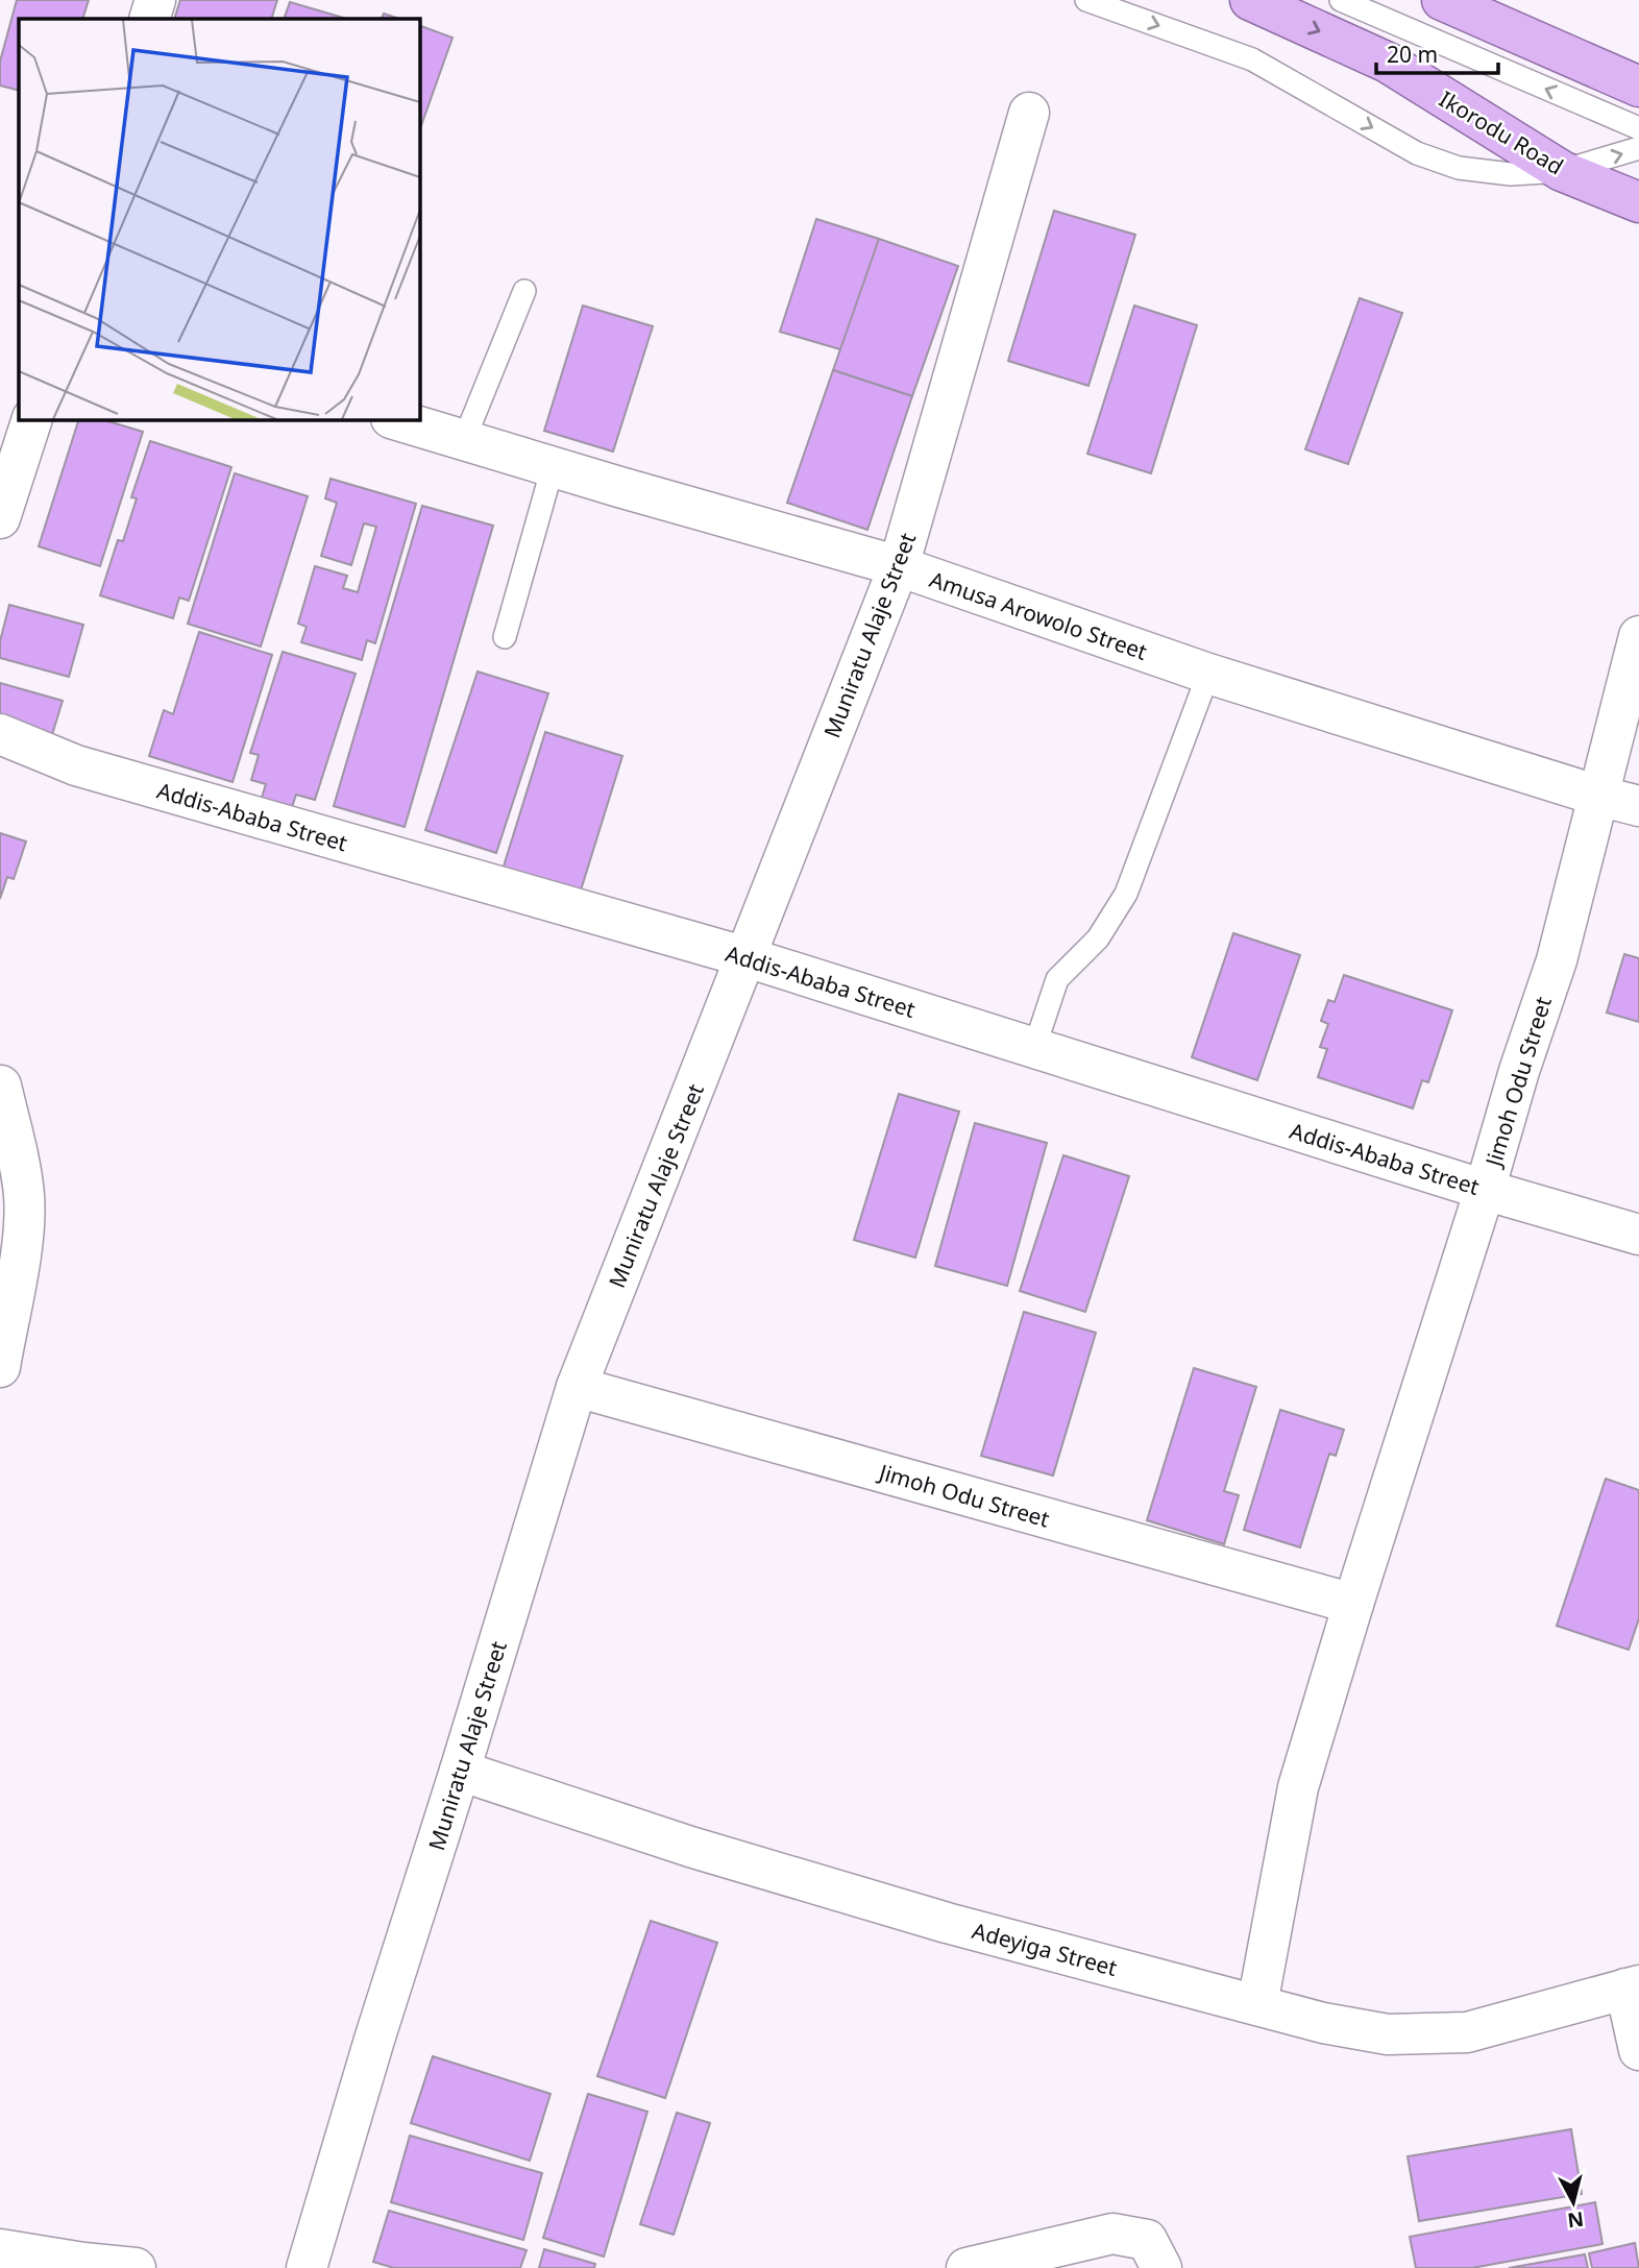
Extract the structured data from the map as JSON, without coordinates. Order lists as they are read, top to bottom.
{
  "streets": {
    "highway": ["Ikorodu Road"],
    "street": [
      "Amusa Arowolo Street",
      "Muniratu Alaje Street",
      "Addis-Ababa Street",
      "Jimoh Odu Street",
      "Adeyiga Street"
    ]
  },
  "crossings": [
    ["Amusa Arowolo Street", "Muniratu Alaje Street"],
    ["Amusa Arowolo Street", "Jimoh Odu Street"],
    ["Muniratu Alaje Street", "Addis-Ababa Street"],
    ["Muniratu Alaje Street", "Jimoh Odu Street"],
    ["Muniratu Alaje Street", "Adeyiga Street"],
    ["Addis-Ababa Street", "Jimoh Odu Street"],
    ["Jimoh Odu Street", "Adeyiga Street"]
  ],
  "scale_bar": "20 m",
  "north": "bottom"
}
